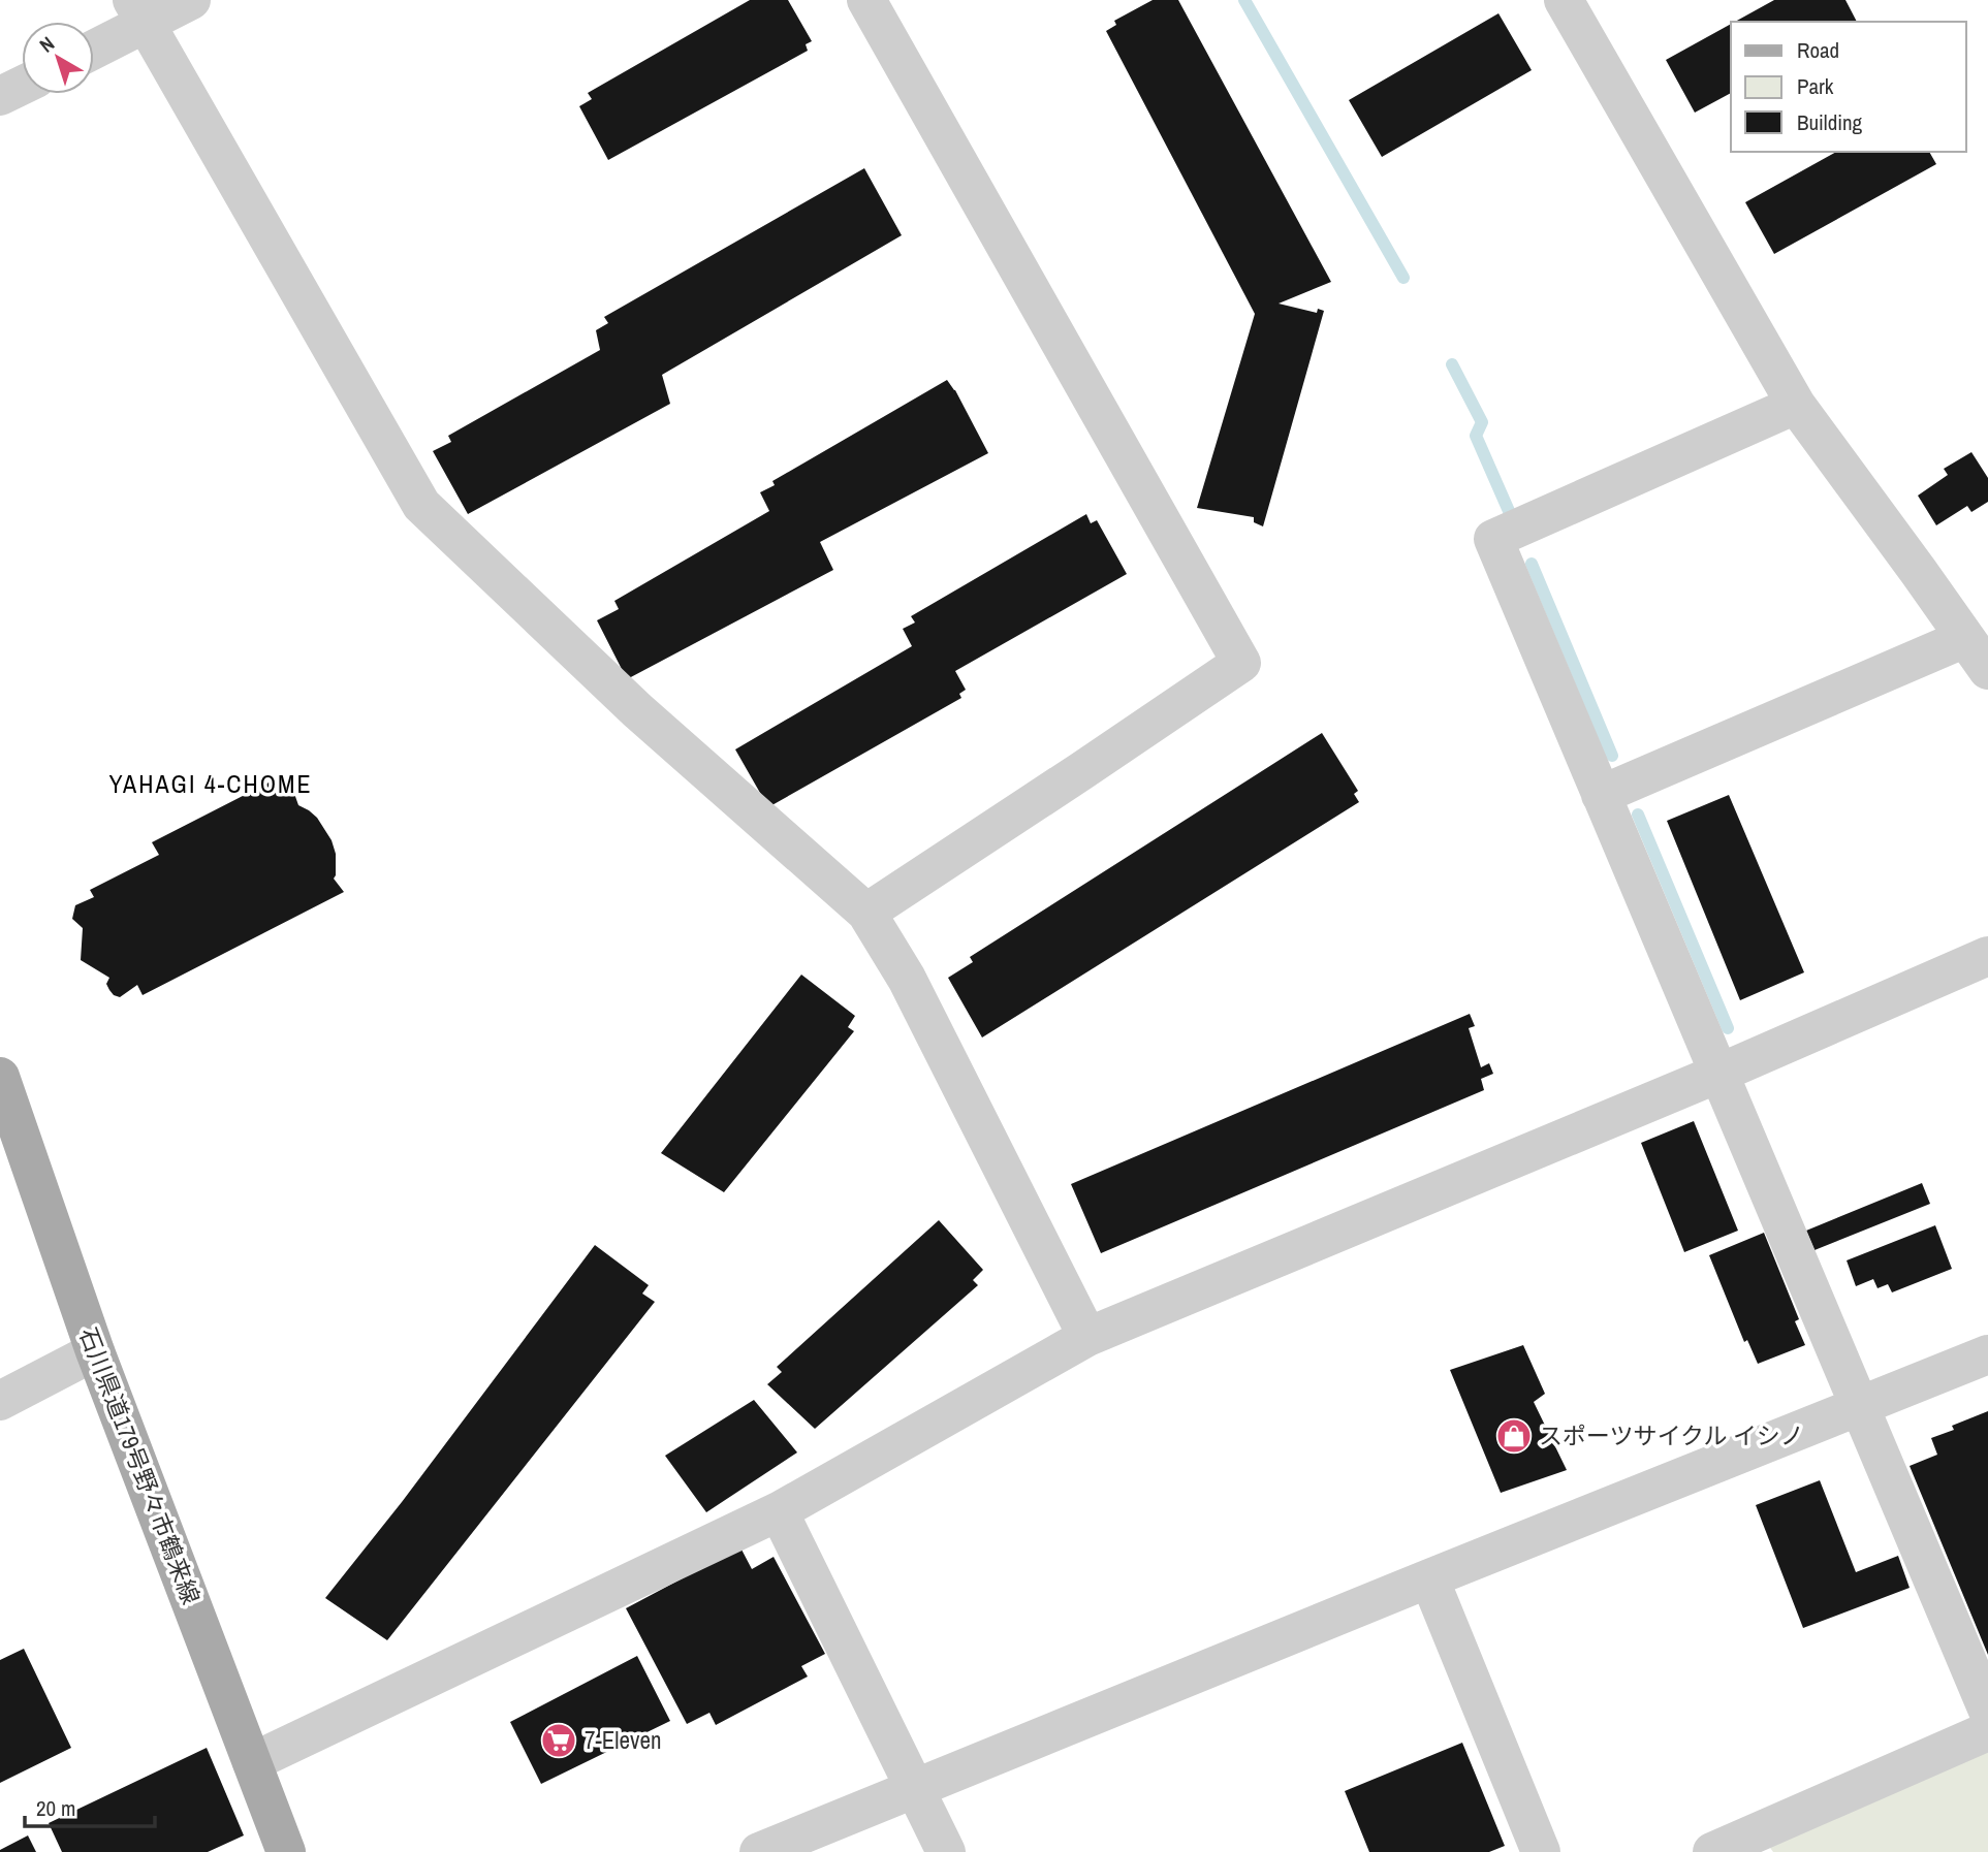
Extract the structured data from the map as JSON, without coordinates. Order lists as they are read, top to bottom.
{
  "streets": {
    "main road": ["石川県道179号野々市鶴来線"]
  },
  "districts": ["YAHAGI 4-CHOME"],
  "places": {
    "shop": ["スポーツサイクル イシノ"],
    "supermarket": ["7-Eleven"]
  },
  "legend": ["Road", "Park", "Building"],
  "scale_bar": "20 m",
  "north": "top left"
}
